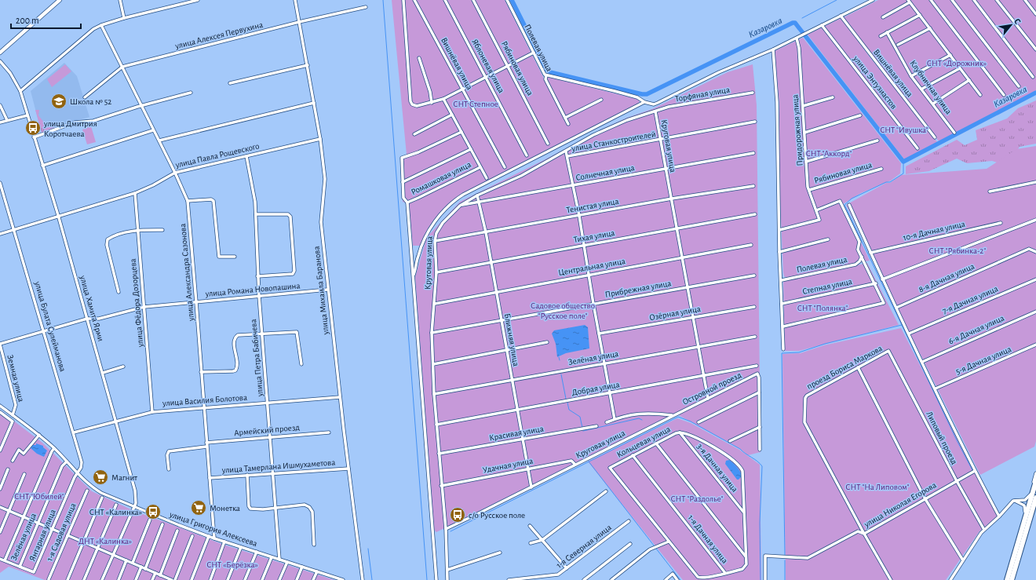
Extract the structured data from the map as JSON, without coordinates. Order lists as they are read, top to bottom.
{
  "streets": {
    "street": [
      "улица Алексея Первухина",
      "Полевая улица",
      "Вишнёвая улица",
      "Яблоневая улица",
      "Рябиновая улица",
      "улица Энтузиастов",
      "Клубничная улица",
      "Торфяная улица",
      "Придорожная улица",
      "улица Станкостроителей",
      "Круговая улица",
      "улица Павла Рощевского",
      "Солнечная улица",
      "Ромашковая улица",
      "Тенистая улица",
      "10-я Дачная улица",
      "Тихая улица",
      "Центральная улица",
      "улица Александра Сазонова",
      "8-я Дачная улица",
      "Степная улица",
      "Прибрежная улица",
      "улица Романа Новопашина",
      "улица Михаила Баранова",
      "7-я Дачная улица",
      "улица Фёдора Дозорцева",
      "улица Хамита Ярми",
      "Озёрная улица",
      "улица Булата Сулейманова",
      "6-я Дачная улица",
      "Ближняя улица",
      "улица Петра Бабичева",
      "Зелёная улица",
      "5-я Дачная улица",
      "проезд Бориса Маркова",
      "Земная улица",
      "Добрая улица",
      "Островной проезд",
      "улица Василия Болотова",
      "Армейский проезд",
      "Красивая улица",
      "Липовый проезд",
      "Кольцевая улица",
      "Удачная улица",
      "улица Тамерлана Ишмухаметова",
      "3-я Дачная улица",
      "улица Николая Егорова",
      "улица Григория Алексеева",
      "1-я Садовая улица",
      "Янтарная улица",
      "1-я Дачная улица",
      "1-я Северная улица"
    ]
  },
  "crossings": [
    ["улица Алексея Первухина", "улица Александра Сазонова"],
    ["улица Алексея Первухина", "улица Михаила Баранова"],
    ["Рябиновая улица", "Придорожная улица"],
    ["Торфяная улица", "Круговая улица"],
    ["улица Станкостроителей", "Круговая улица"],
    ["Круговая улица", "Солнечная улица"],
    ["Круговая улица", "Тенистая улица"],
    ["Круговая улица", "Тихая улица"],
    ["Круговая улица", "Центральная улица"],
    ["Круговая улица", "Прибрежная улица"],
    ["Круговая улица", "Озёрная улица"],
    ["Круговая улица", "Ближняя улица"],
    ["Круговая улица", "Зелёная улица"],
    ["Круговая улица", "Добрая улица"],
    ["Круговая улица", "Островной проезд"],
    ["Круговая улица", "Красивая улица"],
    ["Круговая улица", "Удачная улица"],
    ["улица Павла Рощевского", "улица Александра Сазонова"],
    ["улица Павла Рощевского", "улица Михаила Баранова"],
    ["улица Павла Рощевского", "улица Фёдора Дозорцева"],
    ["улица Павла Рощевского", "улица Хамита Ярми"],
    ["улица Павла Рощевского", "улица Булата Сулейманова"],
    ["улица Павла Рощевского", "улица Петра Бабичева"],
    ["Солнечная улица", "Ближняя улица"],
    ["Тенистая улица", "Ближняя улица"],
    ["Тихая улица", "Ближняя улица"],
    ["Центральная улица", "Ближняя улица"],
    ["улица Александра Сазонова", "улица Романа Новопашина"],
    ["улица Александра Сазонова", "улица Василия Болотова"],
    ["улица Александра Сазонова", "Армейский проезд"],
    ["улица Александра Сазонова", "улица Тамерлана Ишмухаметова"],
    ["улица Александра Сазонова", "улица Григория Алексеева"],
    ["Прибрежная улица", "Ближняя улица"],
    ["улица Романа Новопашина", "улица Михаила Баранова"],
    ["улица Романа Новопашина", "улица Фёдора Дозорцева"],
    ["улица Романа Новопашина", "улица Хамита Ярми"],
    ["улица Романа Новопашина", "улица Булата Сулейманова"],
    ["улица Романа Новопашина", "улица Петра Бабичева"],
    ["улица Романа Новопашина", "Земная улица"],
    ["улица Михаила Баранова", "улица Василия Болотова"],
    ["улица Михаила Баранова", "улица Тамерлана Ишмухаметова"],
    ["улица Фёдора Дозорцева", "улица Василия Болотова"],
    ["улица Хамита Ярми", "улица Василия Болотова"],
    ["улица Хамита Ярми", "улица Григория Алексеева"],
    ["улица Булата Сулейманова", "улица Василия Болотова"],
    ["улица Булата Сулейманова", "улица Григория Алексеева"],
    ["улица Булата Сулейманова", "Янтарная улица"],
    ["Ближняя улица", "Зелёная улица"],
    ["Ближняя улица", "Добрая улица"],
    ["Ближняя улица", "Красивая улица"],
    ["Ближняя улица", "Удачная улица"],
    ["улица Петра Бабичева", "улица Василия Болотова"],
    ["улица Петра Бабичева", "Армейский проезд"],
    ["улица Петра Бабичева", "улица Тамерлана Ишмухаметова"],
    ["улица Петра Бабичева", "улица Григория Алексеева"],
    ["Зелёная улица", "улица Григория Алексеева"],
    ["Зелёная улица", "Янтарная улица"],
    ["проезд Бориса Маркова", "Липовый проезд"],
    ["проезд Бориса Маркова", "улица Николая Егорова"],
    ["Земная улица", "улица Григория Алексеева"],
    ["Липовый проезд", "улица Николая Егорова"],
    ["Кольцевая улица", "3-я Дачная улица"],
    ["Кольцевая улица", "1-я Дачная улица"],
    ["улица Григория Алексеева", "Янтарная улица"]
  ],
  "water": ["Казаровка"],
  "parks": [
    "СНТ «Дорожник»",
    "СНТ Степное",
    "СНТ \"Ивушка\"",
    "СНТ \"Аккорд\"",
    "СНТ \"Рябинка-2\"",
    "Садовое общество \"Русское поле\"",
    "СНТ \"Полянка\"",
    "СНТ \"На Липовом\"",
    "СНТ \"Юбилей\"",
    "СНТ \"Раздолье\"",
    "ДНТ «Калинка»",
    "СНТ «Берёзка»"
  ],
  "places": {
    "school or university": ["Школа № 52"],
    "bus stop": ["улица Дмитрия Коротчаева", "СНТ «Калинка»", "с/о Русское поле"],
    "supermarket": ["Магнит", "Монетка"]
  },
  "scale_bar": "200 m",
  "north": "top right"
}
